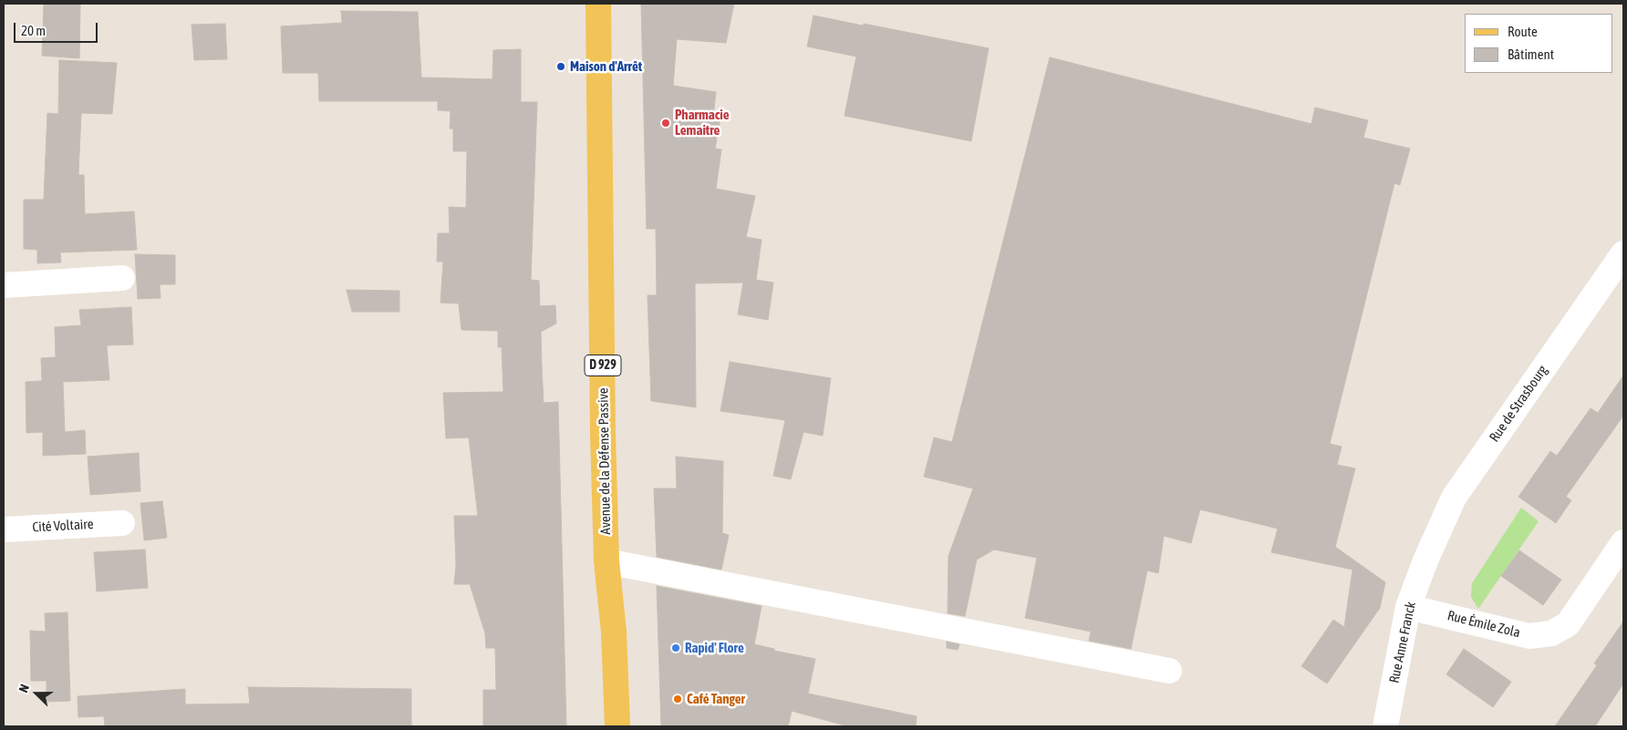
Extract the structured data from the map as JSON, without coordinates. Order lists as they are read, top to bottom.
{
  "streets": {
    "main road": ["D 929", "Avenue de la Défense Passive"],
    "street": [
      "Rue de Strasbourg",
      "Cité Voltaire",
      "Rue Émile Zola",
      "Rue Anne Franck"
    ]
  },
  "crossings": [
    ["Rue de Strasbourg", "Rue Anne Franck"],
    ["Rue Émile Zola", "Rue Anne Franck"]
  ],
  "places": [
    "Maison d'Arrêt",
    "Pharmacie Lemaitre",
    "Rapid' Flore",
    "Café Tanger"
  ],
  "legend": ["Route", "Bâtiment"],
  "scale_bar": "20 m",
  "north": "left"
}
